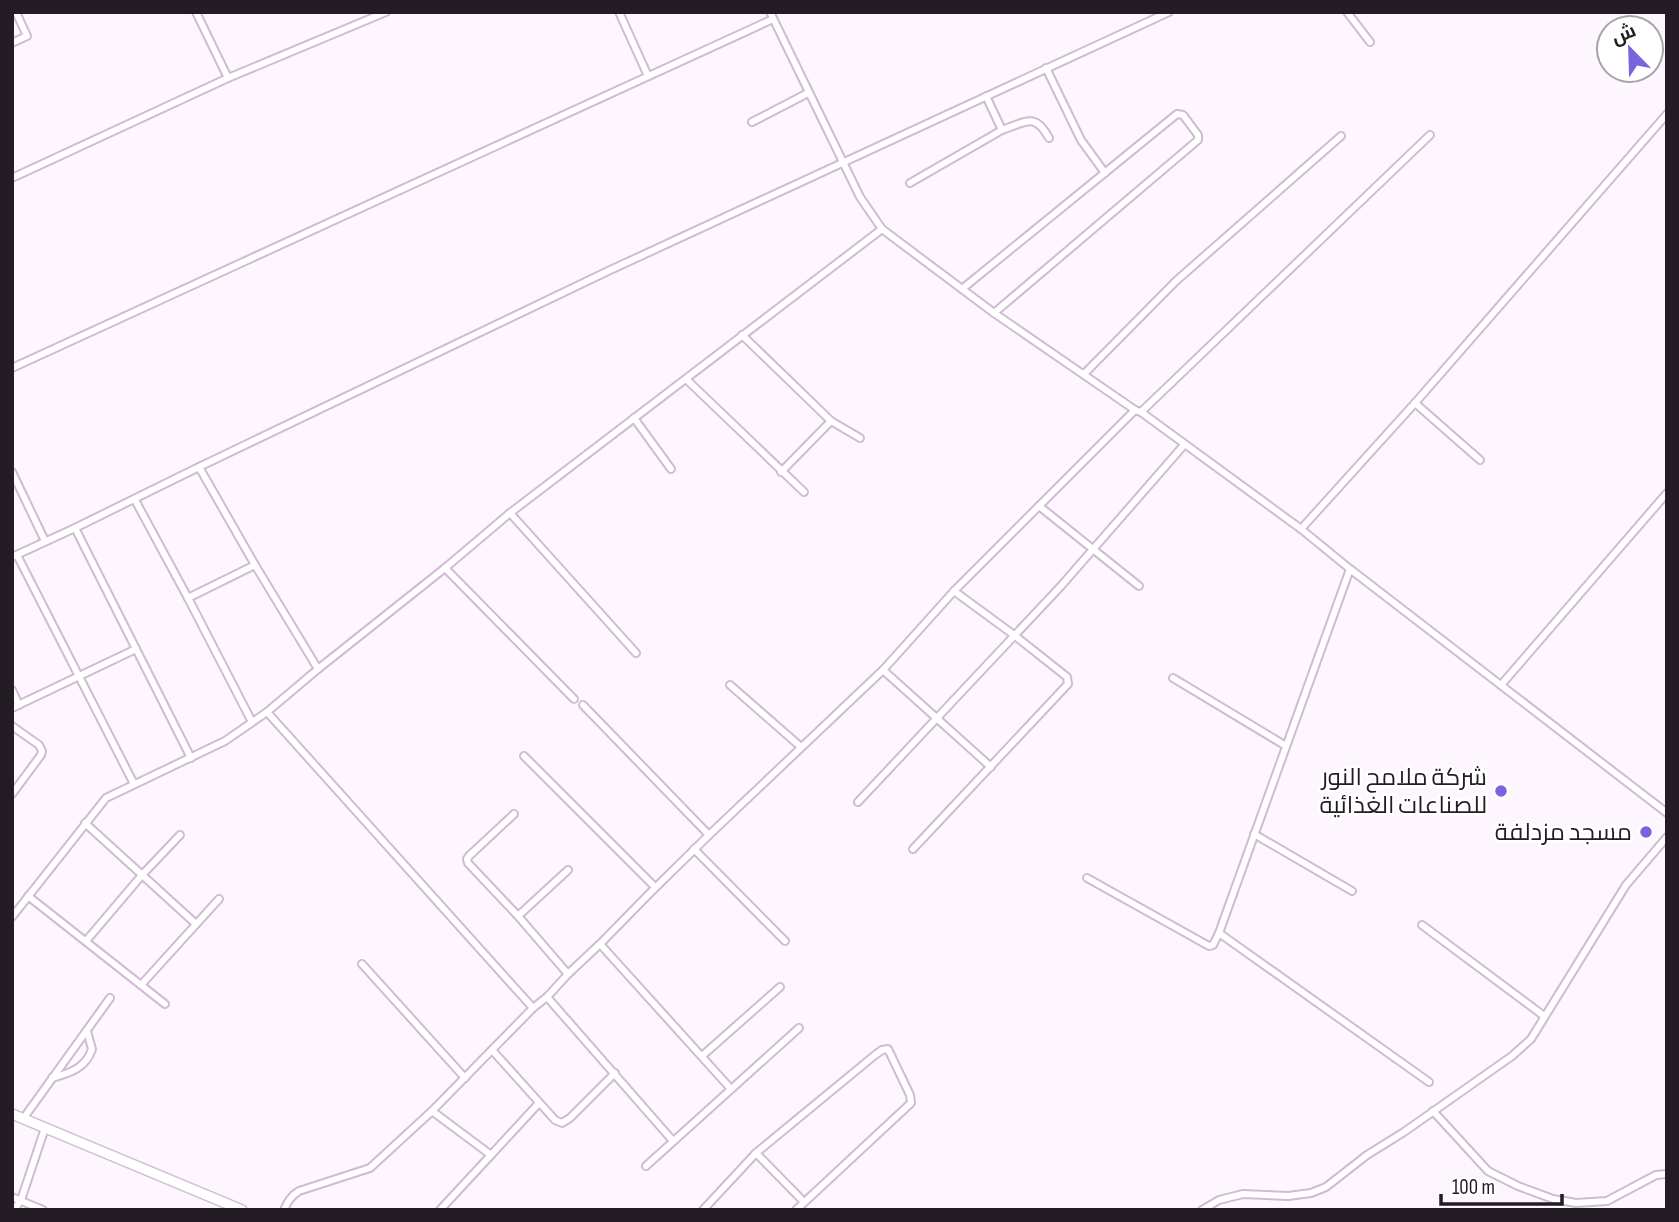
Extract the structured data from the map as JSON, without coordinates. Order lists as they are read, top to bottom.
{
  "places": ["شركة ملامح النور للصناعات الغذائية", "مسجد مزدلفة"],
  "scale_bar": "100 m",
  "north": "top left"
}
